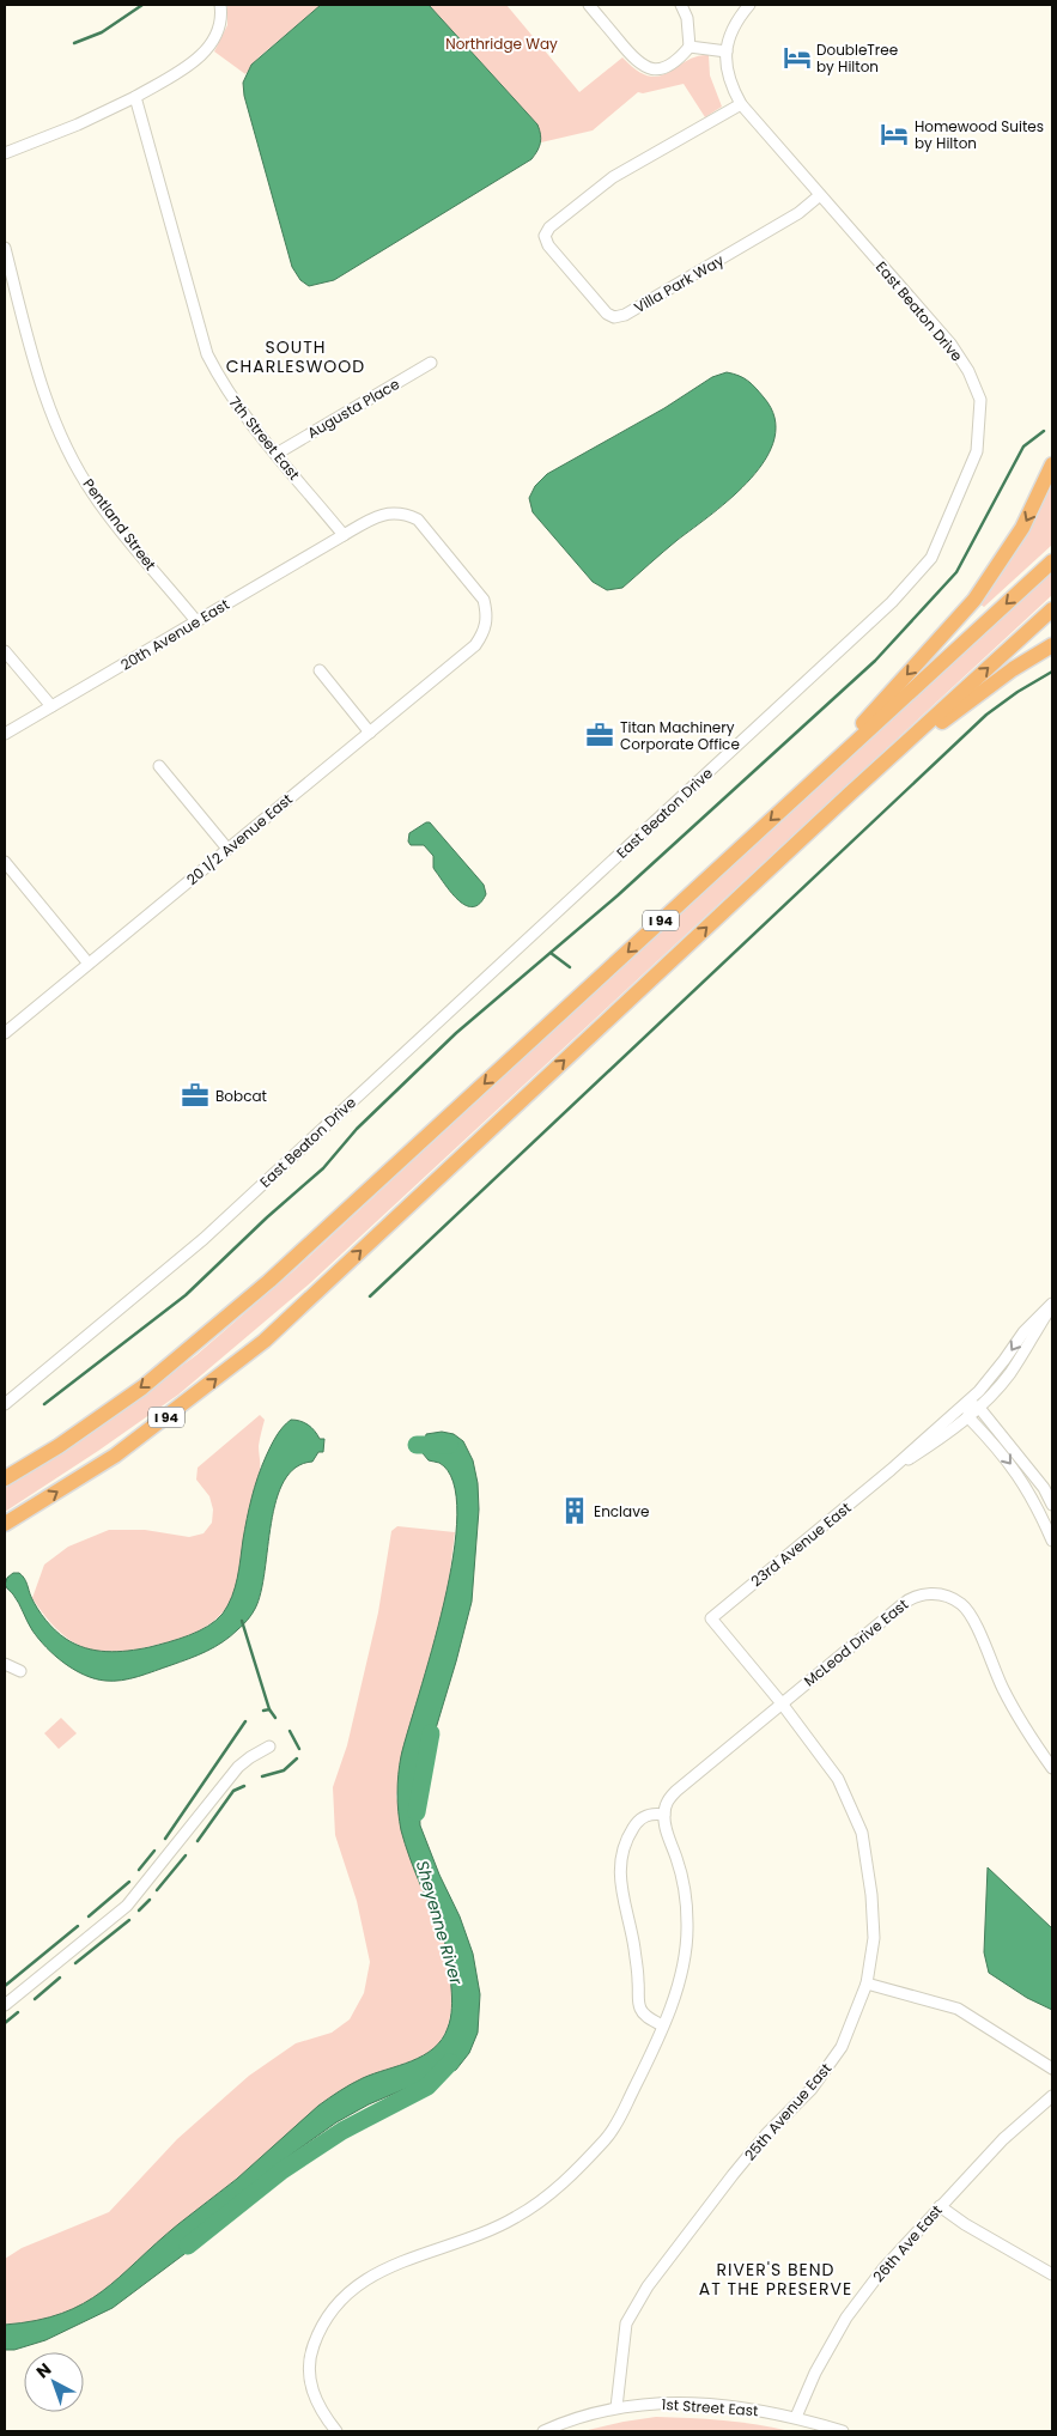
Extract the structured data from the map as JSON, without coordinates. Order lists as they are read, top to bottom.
{
  "streets": {
    "highway": ["I 94"],
    "street": [
      "Villa Park Way",
      "East Beaton Drive",
      "Augusta Place",
      "7th Street East",
      "Pentland Street",
      "20th Avenue East",
      "20 1/2 Avenue East",
      "23rd Avenue East",
      "McLeod Drive East",
      "25th Avenue East",
      "26th Ave East",
      "1st Street East"
    ]
  },
  "crossings": [
    ["Villa Park Way", "East Beaton Drive"],
    ["Augusta Place", "7th Street East"],
    ["7th Street East", "20th Avenue East"],
    ["7th Street East", "20 1/2 Avenue East"],
    ["Pentland Street", "20th Avenue East"],
    ["20th Avenue East", "20 1/2 Avenue East"],
    ["23rd Avenue East", "25th Avenue East"],
    ["McLeod Drive East", "25th Avenue East"],
    ["25th Avenue East", "1st Street East"],
    ["26th Ave East", "1st Street East"]
  ],
  "districts": ["SOUTH CHARLESWOOD", "RIVER'S BEND AT THE PRESERVE"],
  "water": ["Sheyenne River"],
  "parks": ["Northridge Way"],
  "places": {
    "hotel": ["DoubleTree by Hilton", "Homewood Suites by Hilton"],
    "office": ["Titan Machinery Corporate Office", "Bobcat"],
    "building": ["Enclave"]
  },
  "north": "top left"
}
